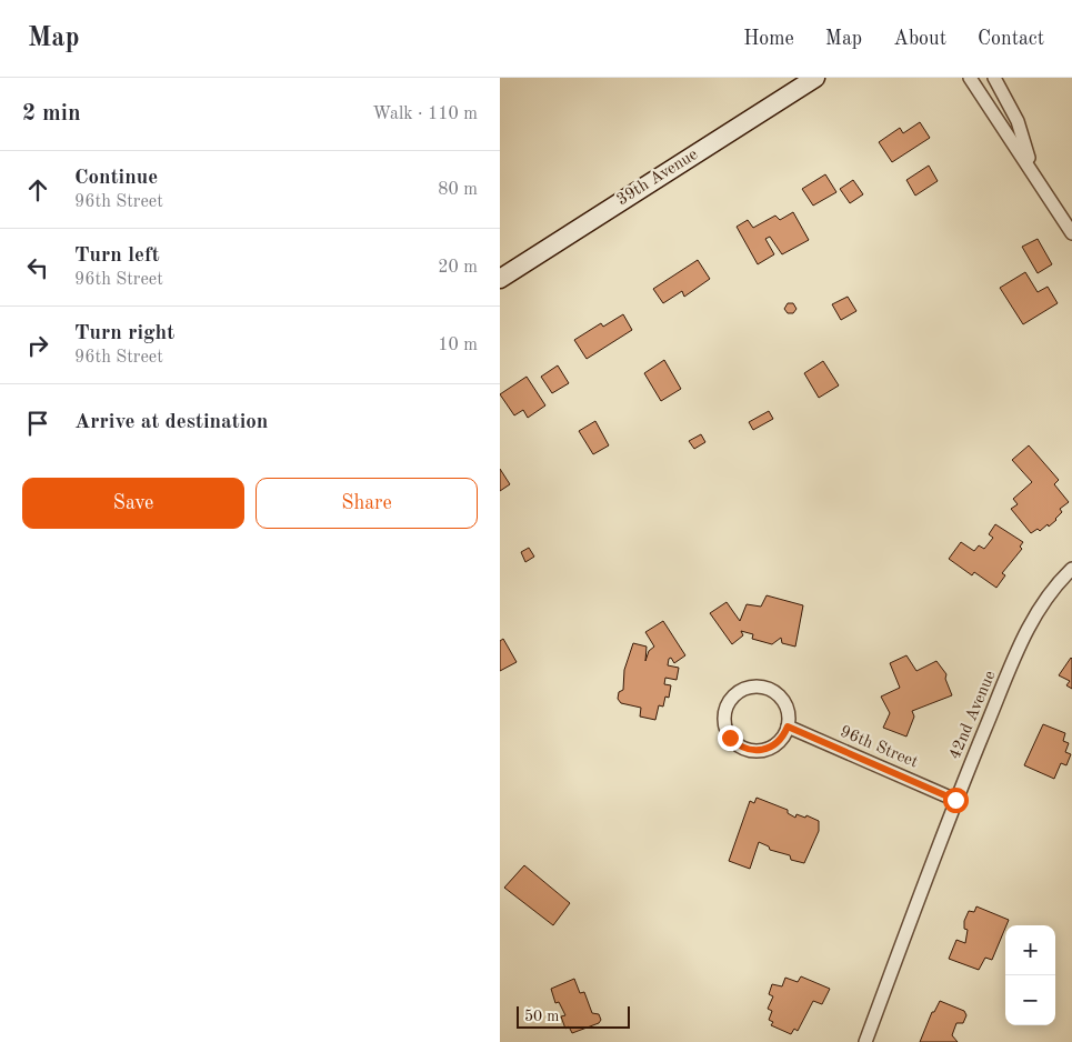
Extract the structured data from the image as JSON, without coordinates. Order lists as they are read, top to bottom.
{
  "streets": {
    "main road": ["39th Avenue"],
    "street": ["42nd Avenue", "96th Street"]
  },
  "crossings": [
    ["42nd Avenue", "96th Street"]
  ],
  "scale_bar": "50 m",
  "page": {
    "header": "Map",
    "nav": [
      "Home",
      "Map",
      "About",
      "Contact"
    ],
    "heading": ["2 min", "Walk · 110 m"],
    "list": [
      ["Continue", "96th Street", "80 m"],
      ["Turn left", "96th Street", "20 m"],
      ["Turn right", "96th Street", "10 m"],
      "Arrive at destination"
    ],
    "buttons": ["Save", "Share"],
    "map_buttons": ["+", "−"],
    "scale": "50 m"
  }
}
